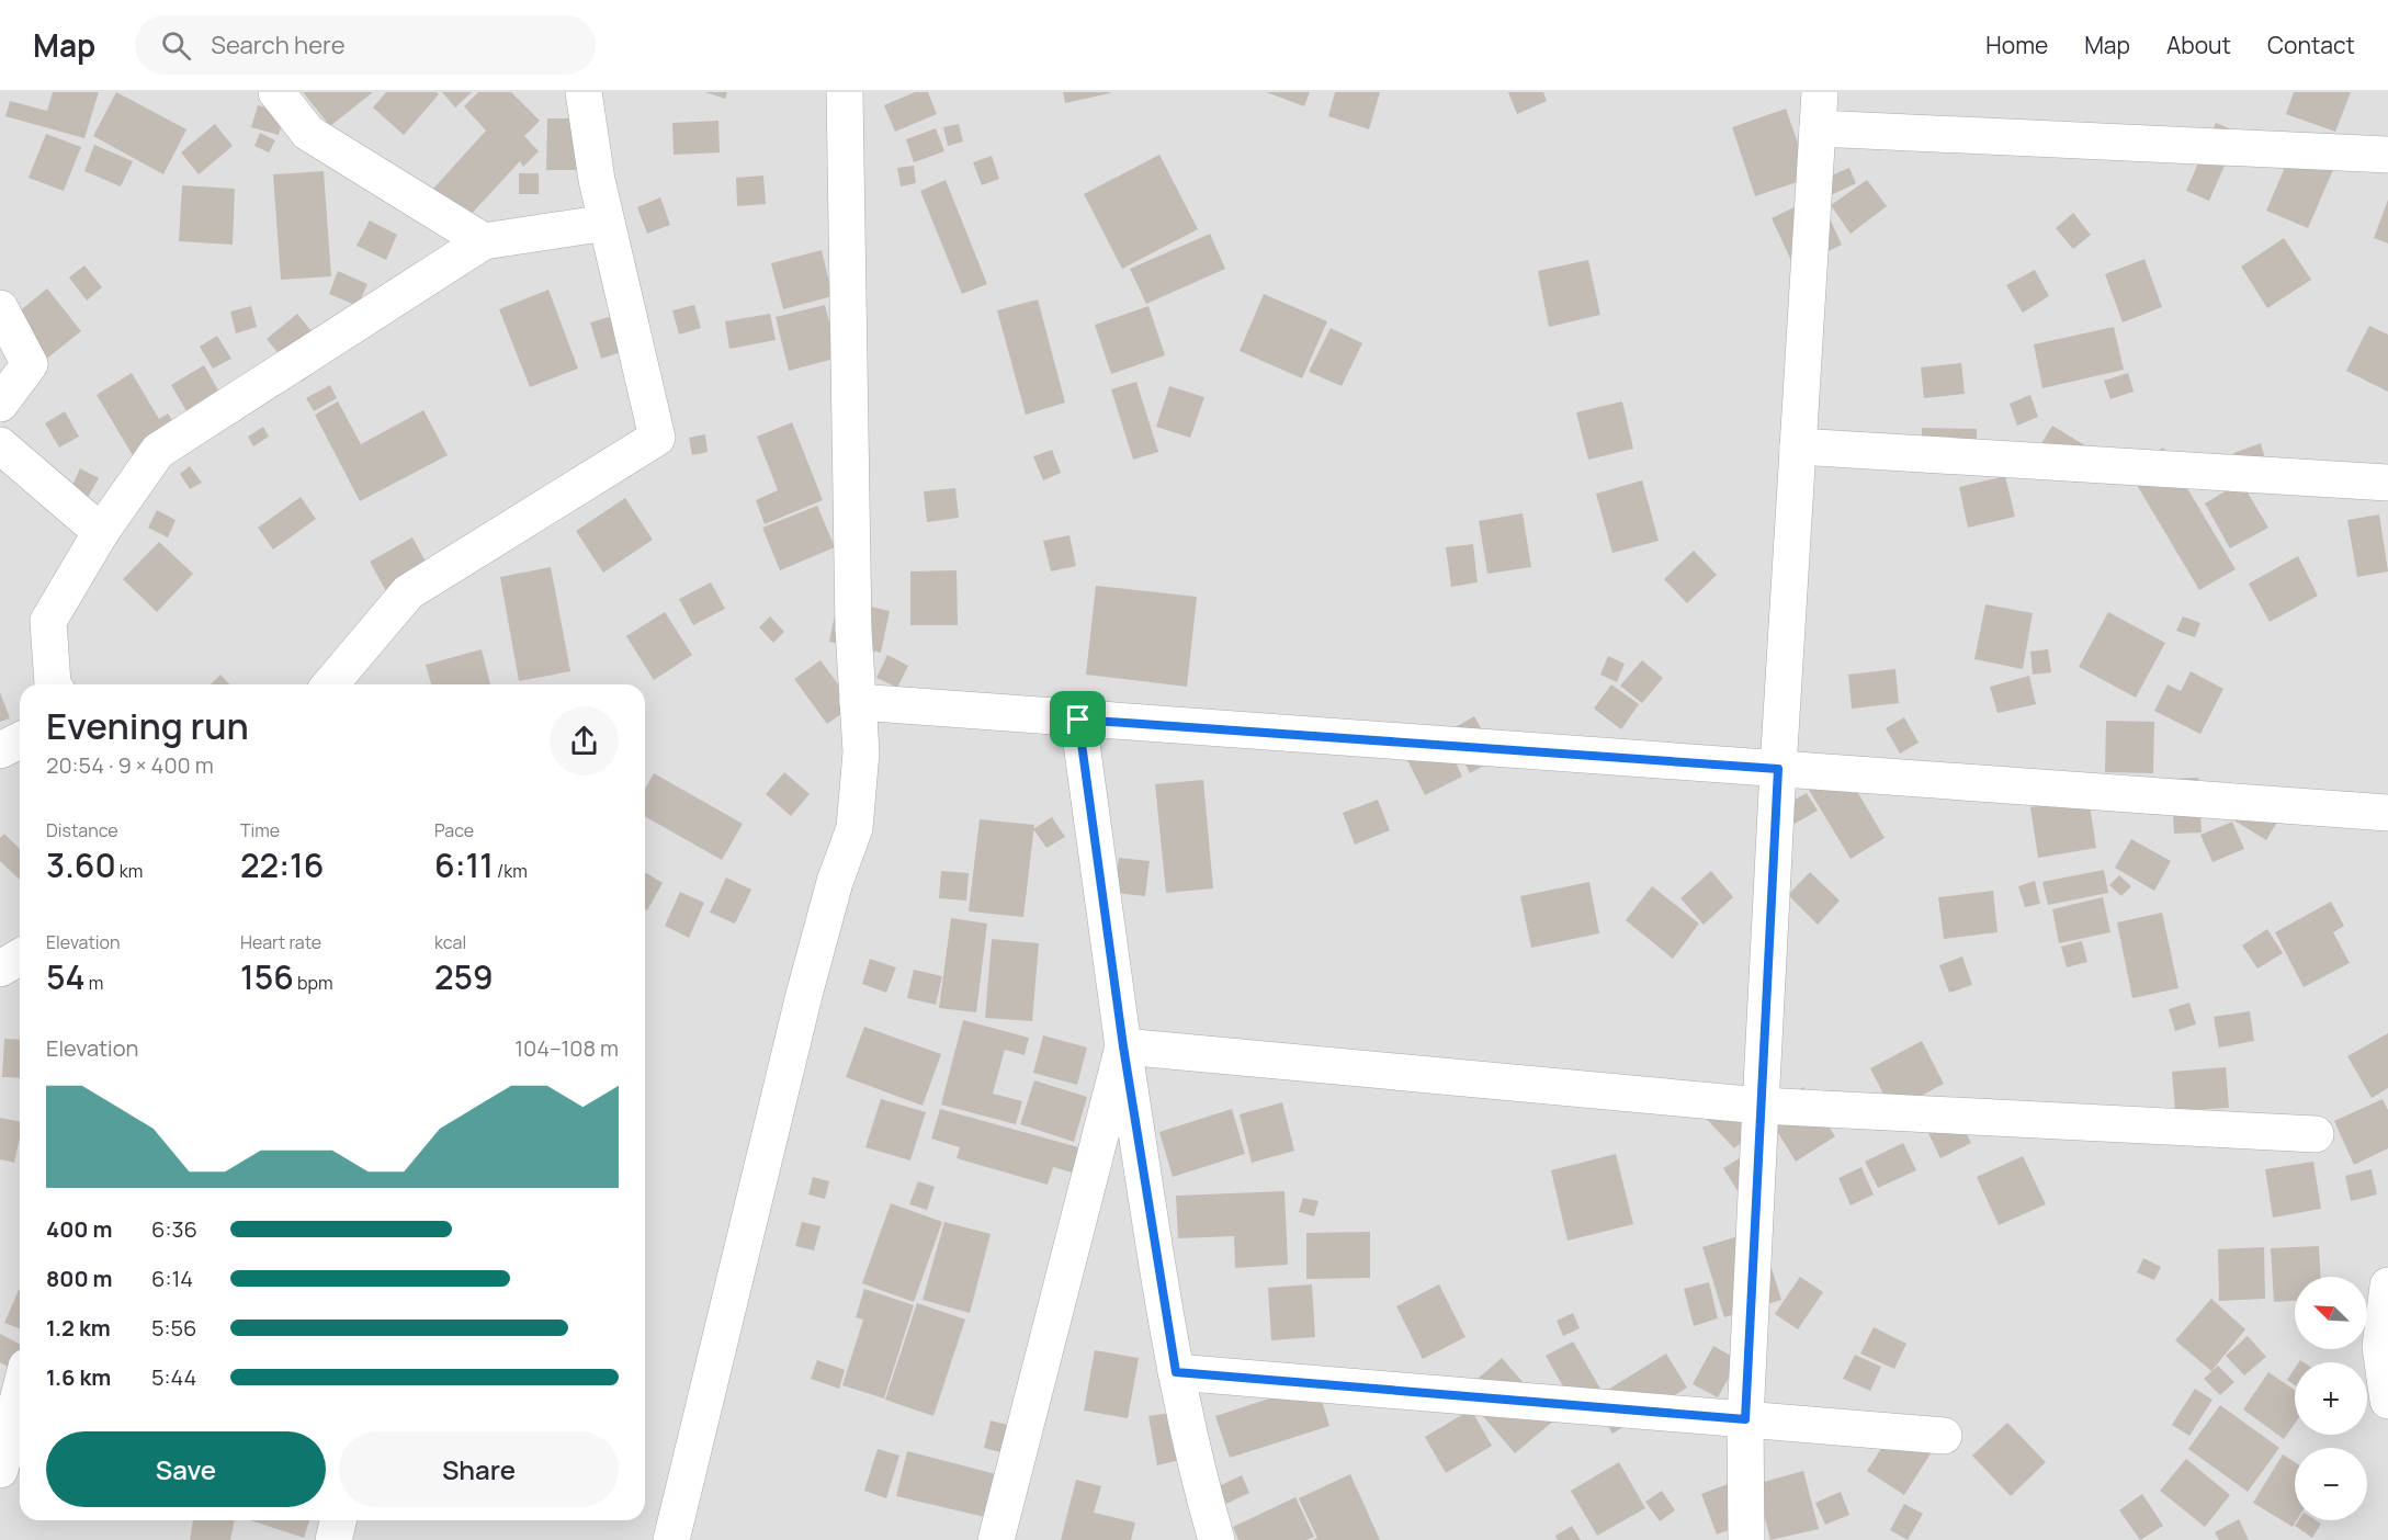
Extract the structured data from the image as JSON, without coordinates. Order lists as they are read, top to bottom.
{
  "north": "top left",
  "page": {
    "header": "Map",
    "search": "Search here",
    "nav": [
      "Home",
      "Map",
      "About",
      "Contact"
    ],
    "heading": ["Evening run", "20:54 · 9 × 400 m"],
    "stats": [
      ["Distance", "3.60 km"],
      ["Time", "22:16"],
      ["Pace", "6:11 /km"],
      ["Elevation", "54 m"],
      ["Heart rate", "156 bpm"],
      ["kcal", "259"]
    ],
    "chart": ["Elevation", "104–108 m"],
    "list": [
      {
        "name": "400 m",
        "note": "6:36"
      },
      {
        "name": "800 m",
        "note": "6:14"
      },
      {
        "name": "1.2 km",
        "note": "5:56"
      },
      {
        "name": "1.6 km",
        "note": "5:44"
      }
    ],
    "map_buttons": ["+", "−"],
    "buttons": ["Save", "Share"]
  }
}
